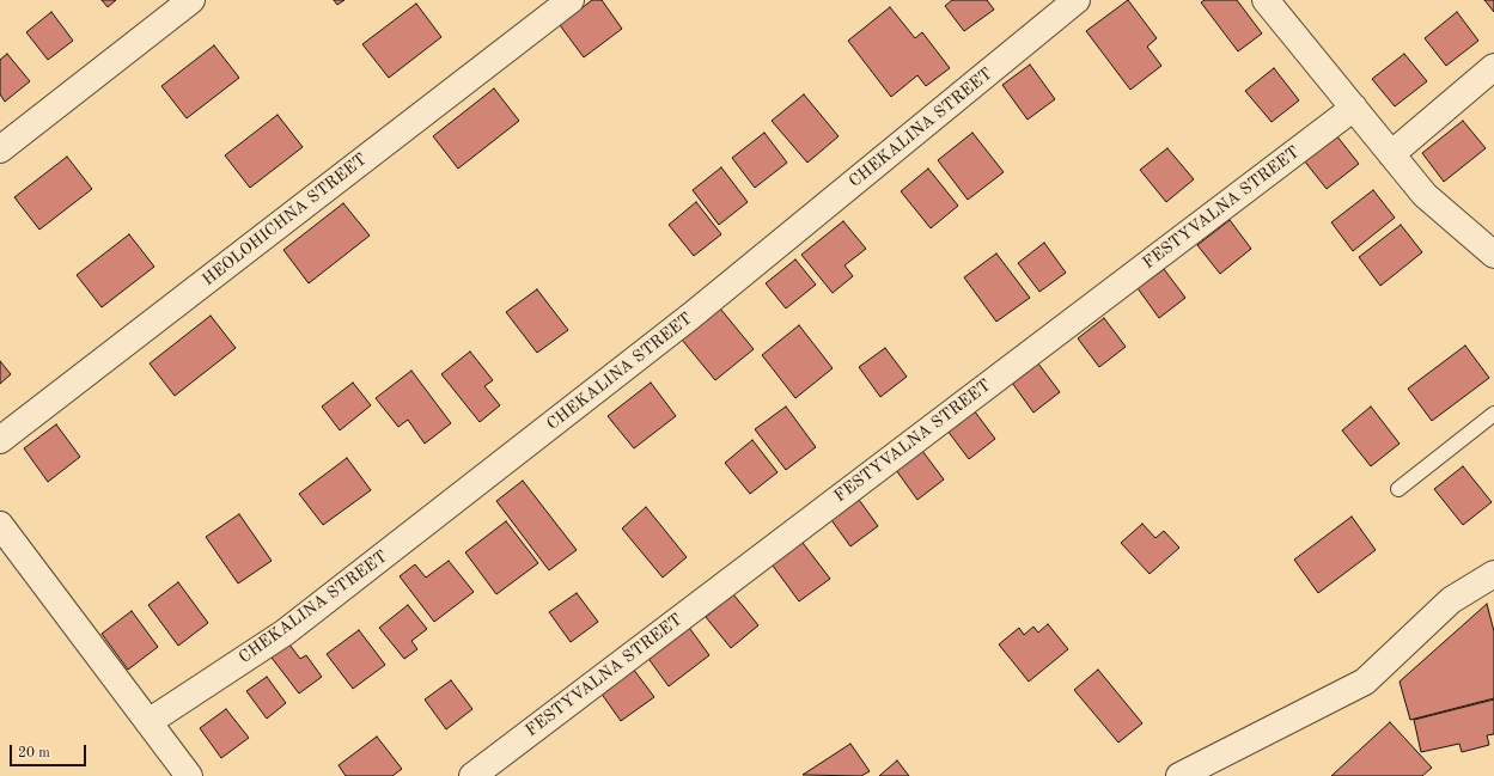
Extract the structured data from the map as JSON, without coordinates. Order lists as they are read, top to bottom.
{
  "streets": {
    "street": ["CHEKALINA STREET", "FESTYVALNA STREET", "HEOLOHICHNA STREET"]
  },
  "scale_bar": "20 m"
}
